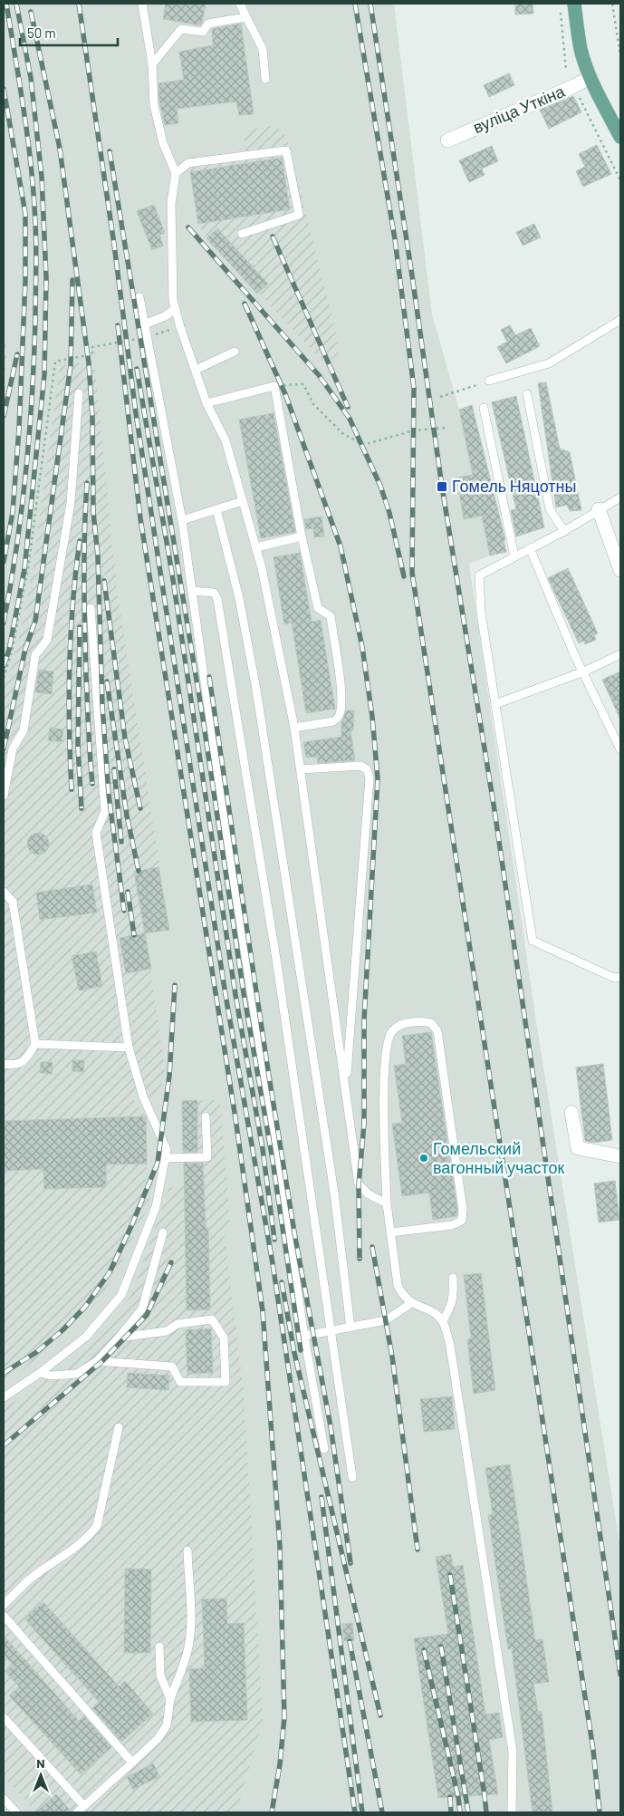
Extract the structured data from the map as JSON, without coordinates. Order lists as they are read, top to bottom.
{
  "streets": {
    "street": ["вуліца Уткіна"]
  },
  "places": {
    "transit": ["Гомель Няцотны"],
    "other": ["Гомельский вагонный участок"]
  },
  "scale_bar": "50 m",
  "north": "top"
}
